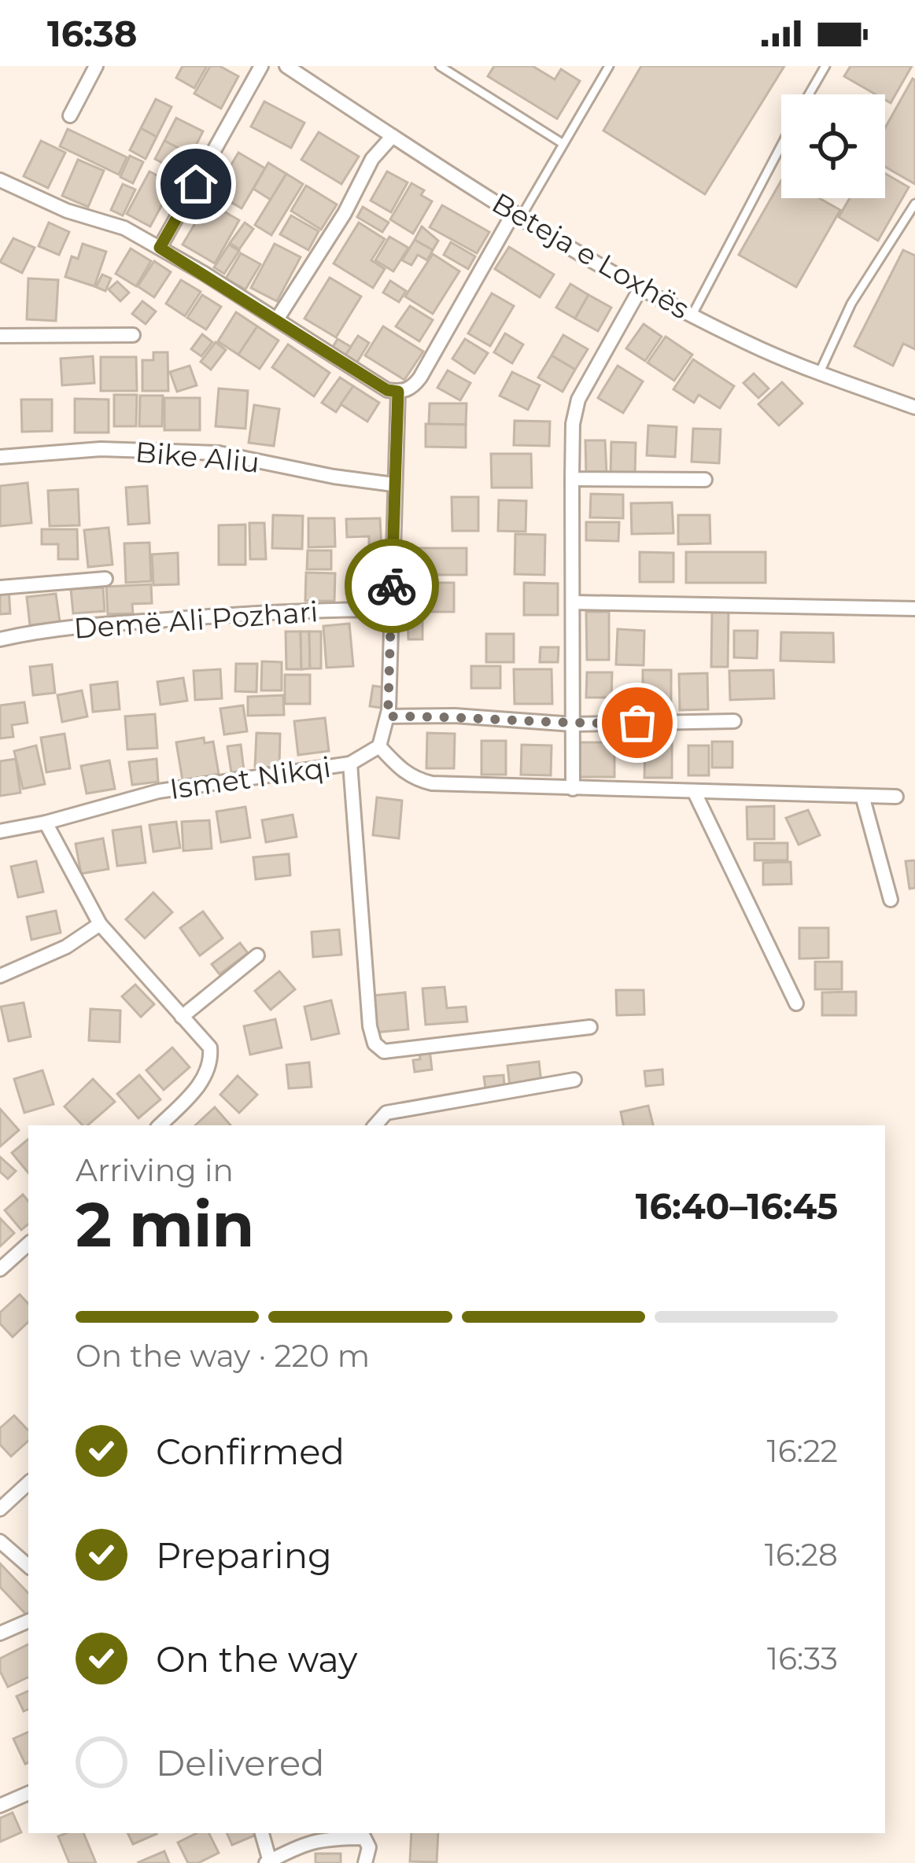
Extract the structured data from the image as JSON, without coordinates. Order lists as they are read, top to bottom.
{
  "streets": {
    "street": [
      "Beteja e Loxhës",
      "Bike Aliu",
      "Demë Ali Pozhari",
      "Ismet Nikqi"
    ]
  },
  "page": {
    "status": "16:38",
    "heading": ["2 min", "Arriving in", "16:40–16:45"],
    "bar": "On the way · 220 m",
    "list": [
      ["Confirmed", "16:22"],
      ["Preparing", "16:28"],
      ["On the way", "16:33"],
      "Delivered"
    ]
  }
}
